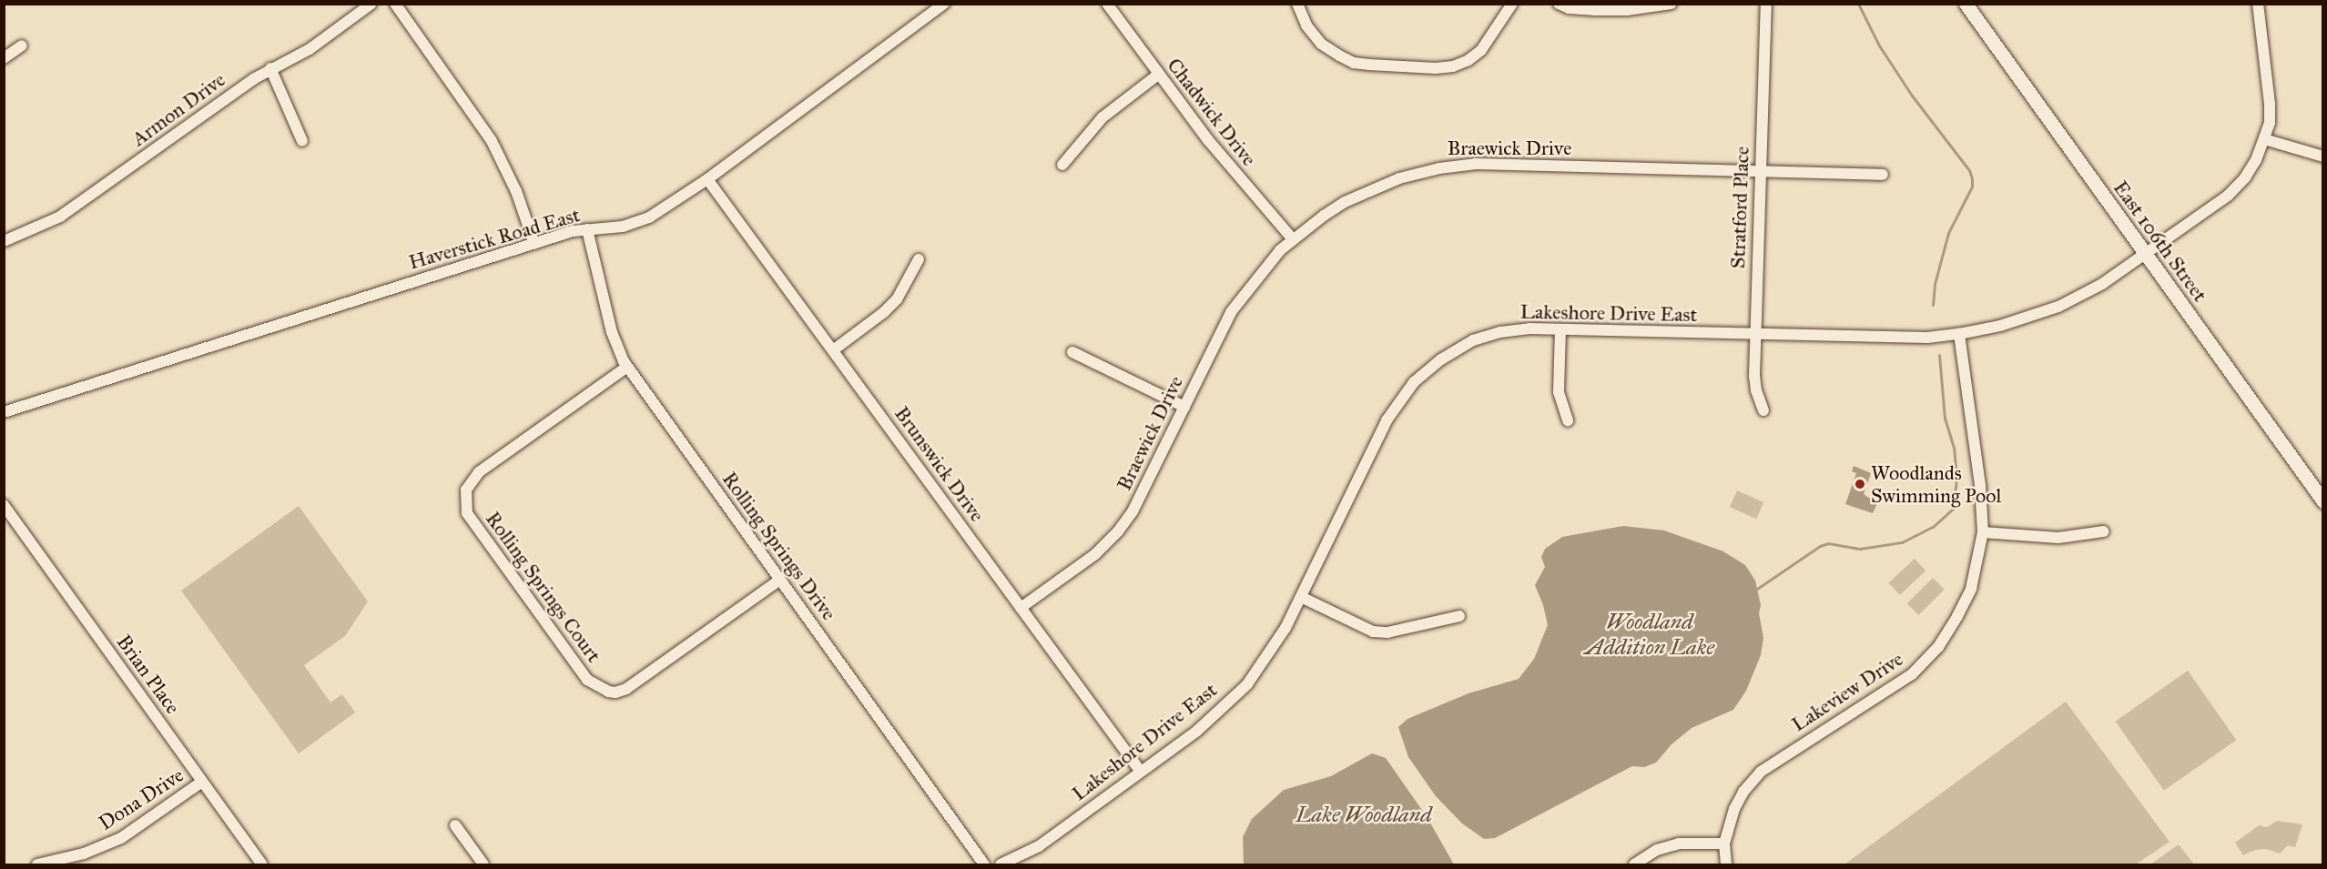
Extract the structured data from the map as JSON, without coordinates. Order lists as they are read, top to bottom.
{
  "streets": {
    "street": [
      "Armon Drive",
      "Chadwick Drive",
      "Braewick Drive",
      "Stratford Place",
      "Haverstick Road East",
      "East 106th Street",
      "Lakeshore Drive East",
      "Brunswick Drive",
      "Rolling Springs Drive",
      "Rolling Springs Court",
      "Brian Place",
      "Lakeview Drive",
      "Dona Drive"
    ]
  },
  "crossings": [
    ["Chadwick Drive", "Braewick Drive"],
    ["Braewick Drive", "Stratford Place"],
    ["Braewick Drive", "Brunswick Drive"],
    ["Stratford Place", "Lakeshore Drive East"],
    ["Haverstick Road East", "Brunswick Drive"],
    ["Haverstick Road East", "Rolling Springs Drive"],
    ["East 106th Street", "Lakeshore Drive East"],
    ["Lakeshore Drive East", "Brunswick Drive"],
    ["Lakeshore Drive East", "Lakeview Drive"],
    ["Rolling Springs Drive", "Rolling Springs Court"],
    ["Brian Place", "Dona Drive"]
  ],
  "water": ["Woodland Addition Lake", "Lake Woodland"],
  "places": ["Woodlands Swimming Pool"]
}
